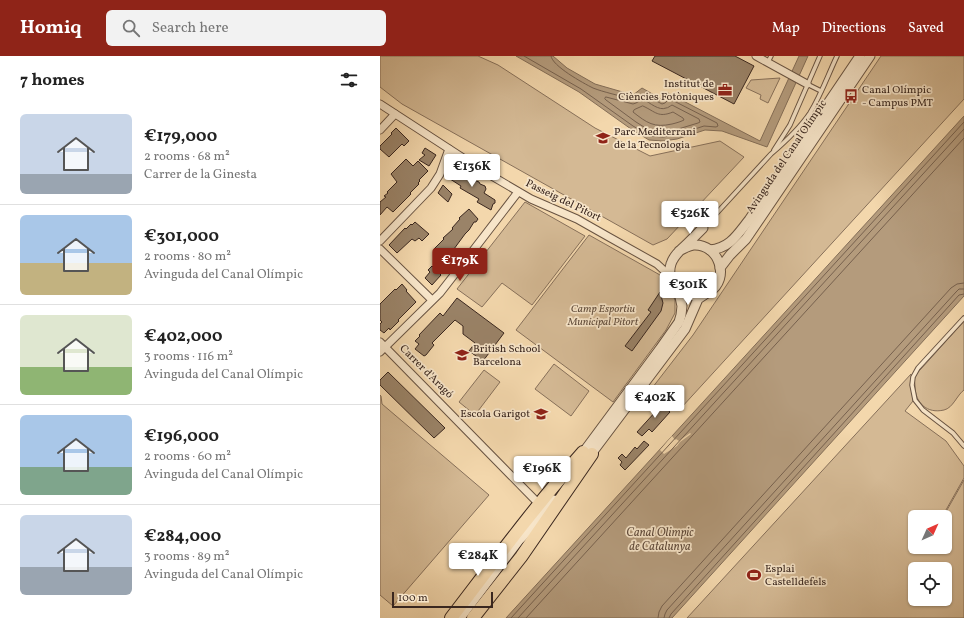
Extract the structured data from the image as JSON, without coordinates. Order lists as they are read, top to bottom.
{
  "streets": {
    "street": ["Avinguda del Canal Olímpic", "Passeig del Pitort", "Carrer d'Aragó"]
  },
  "crossings": [
    ["Avinguda del Canal Olímpic", "Passeig del Pitort"]
  ],
  "water": ["Canal Olimpic de Catalunya"],
  "parks": ["Camp Esportiu Municipal Pitort"],
  "places": {
    "office": ["Institut de Ciències Fotòniques"],
    "bus stop": ["Canal Olímpic - Campus PMT"],
    "school or university": ["Parc Mediterrani de la Tecnologia", "British School Barcelona", "Escola Garigot"],
    "sports": ["Esplai Castelldefels"]
  },
  "scale_bar": "100 m",
  "north": "top right",
  "page": {
    "header": "Homiq",
    "search": "Search here",
    "nav": ["Map", "Directions", "Saved"],
    "heading": "7 homes",
    "list": [
      {
        "name": "€179,000",
        "note": "2 rooms · 68 m² · Carrer de la Ginesta"
      },
      {
        "name": "€301,000",
        "note": "2 rooms · 80 m² · Avinguda del Canal Olímpic"
      },
      {
        "name": "€402,000",
        "note": "3 rooms · 116 m² · Avinguda del Canal Olímpic"
      },
      {
        "name": "€196,000",
        "note": "2 rooms · 60 m² · Avinguda del Canal Olímpic"
      },
      {
        "name": "€284,000",
        "note": "3 rooms · 89 m² · Avinguda del Canal Olímpic"
      }
    ],
    "price": [
      "€136K",
      "€526K",
      "€179K",
      "€301K",
      "€402K",
      "€196K",
      "€284K"
    ],
    "scale": "100 m"
  }
}
